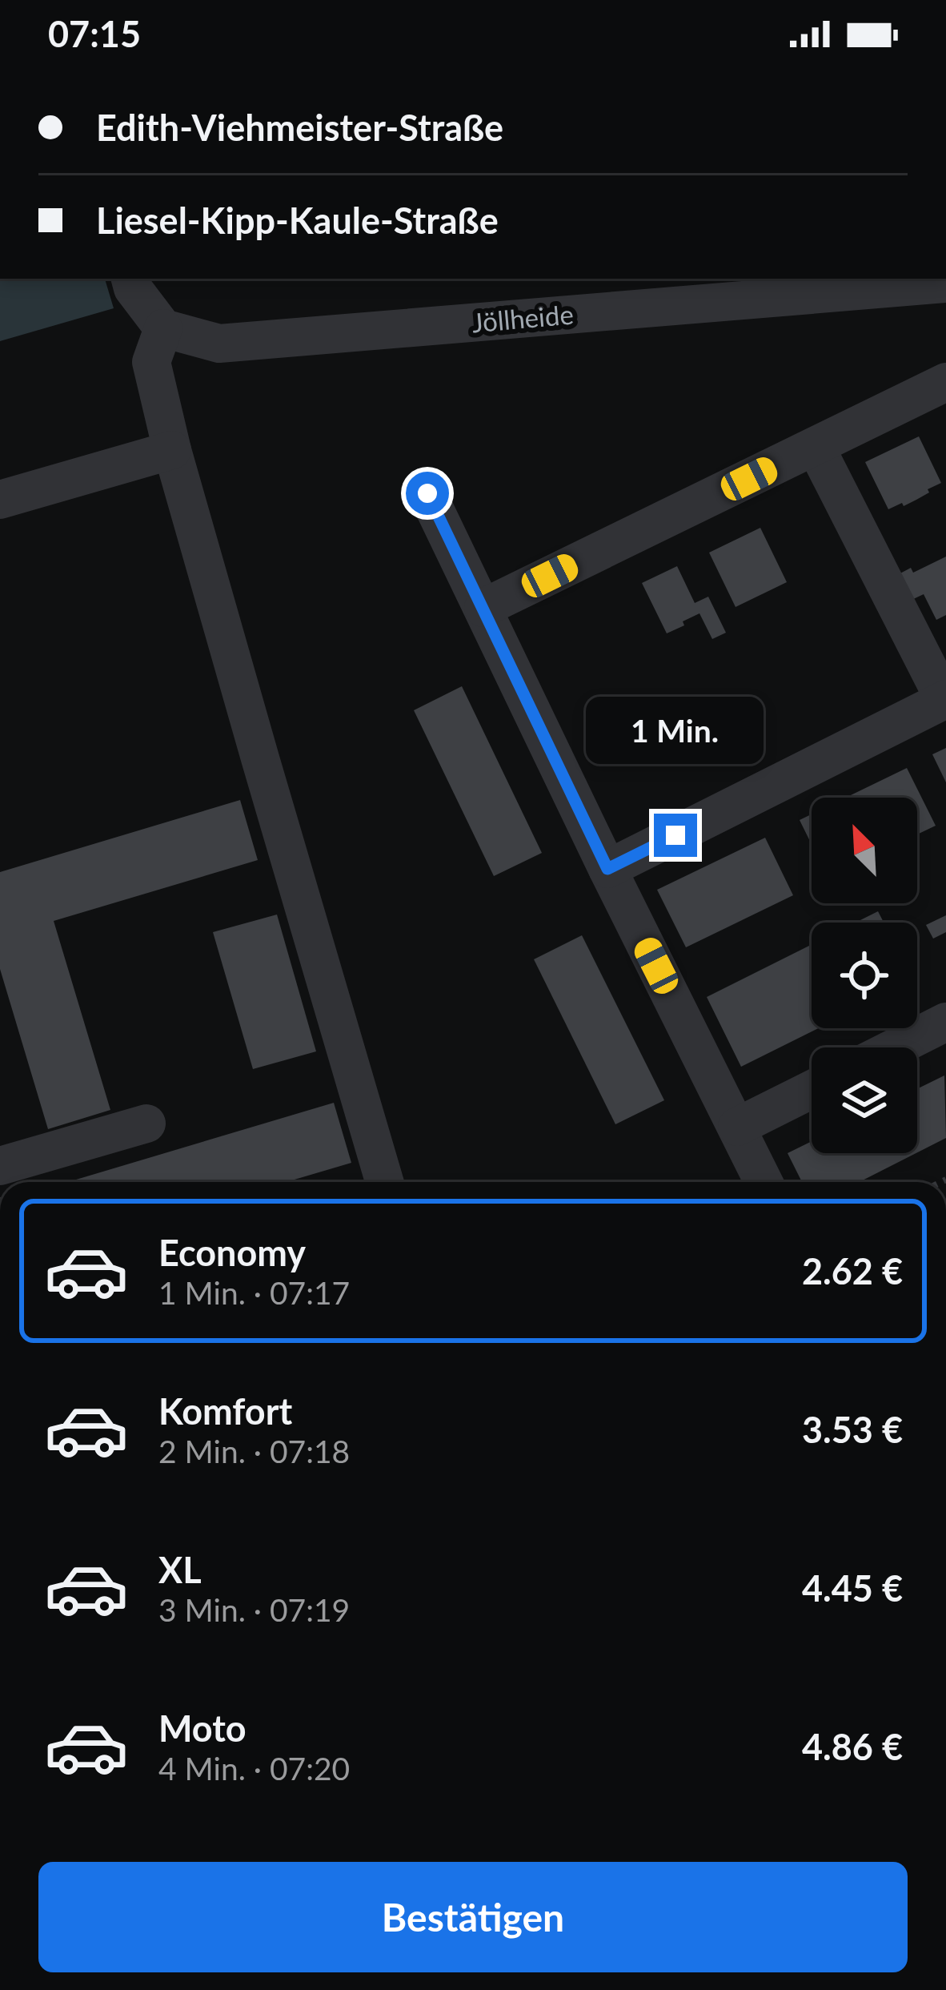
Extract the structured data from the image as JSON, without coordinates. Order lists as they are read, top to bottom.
{
  "streets": {
    "street": ["Jöllheide"]
  },
  "north": "top left",
  "page": {
    "status": "07:15",
    "banner": ["Edith-Viehmeister-Straße", "Liesel-Kipp-Kaule-Straße"],
    "bubble": "1 Min.",
    "list": [
      {
        "name": "Economy",
        "note": "1 Min. · 07:17",
        "value": "2.62 €"
      },
      {
        "name": "Komfort",
        "note": "2 Min. · 07:18",
        "value": "3.53 €"
      },
      {
        "name": "XL",
        "note": "3 Min. · 07:19",
        "value": "4.45 €"
      },
      {
        "name": "Moto",
        "note": "4 Min. · 07:20",
        "value": "4.86 €"
      }
    ],
    "buttons": "Bestätigen"
  }
}
